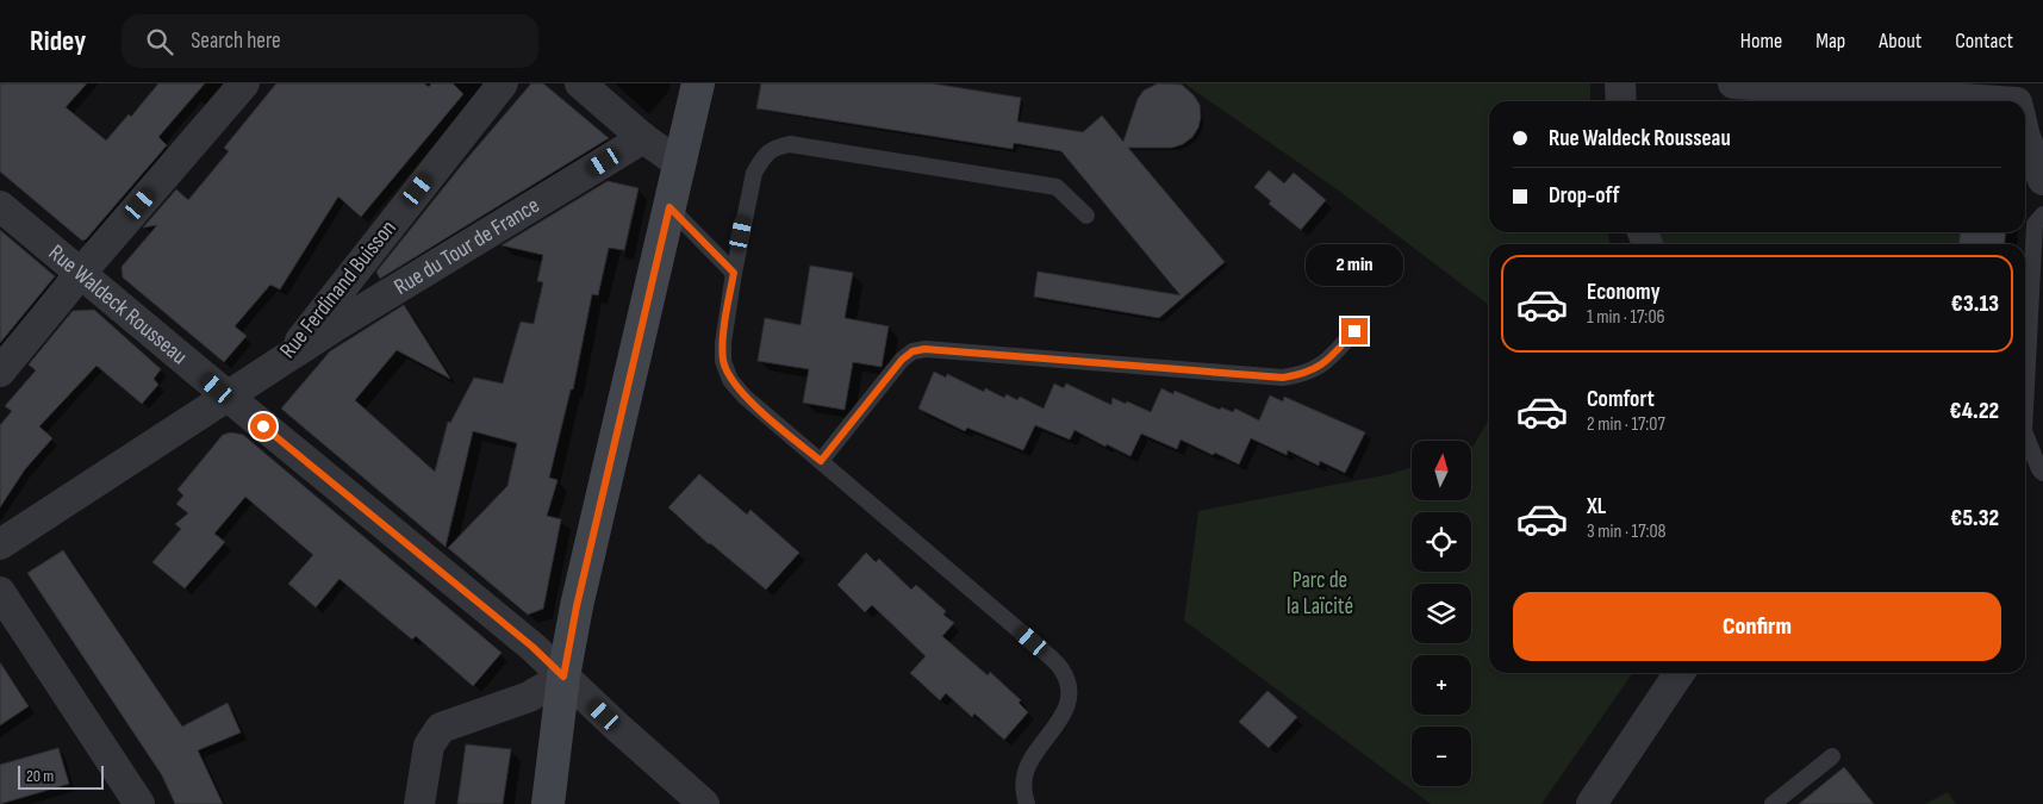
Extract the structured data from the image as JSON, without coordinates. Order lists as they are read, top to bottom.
{
  "streets": {
    "street": ["Rue du Tour de France", "Rue Ferdinand Buisson", "Rue Waldeck Rousseau"]
  },
  "crossings": [
    ["Rue du Tour de France", "Rue Ferdinand Buisson"],
    ["Rue Ferdinand Buisson", "Rue Waldeck Rousseau"]
  ],
  "parks": ["Parc de la Laïcité"],
  "scale_bar": "20 m",
  "north": "top",
  "page": {
    "header": "Ridey",
    "search": "Search here",
    "nav": [
      "Home",
      "Map",
      "About",
      "Contact"
    ],
    "banner": ["Rue Waldeck Rousseau", "Drop-off"],
    "bubble": "2 min",
    "list": [
      {
        "name": "Economy",
        "note": "1 min · 17:06",
        "value": "€3.13"
      },
      {
        "name": "Comfort",
        "note": "2 min · 17:07",
        "value": "€4.22"
      },
      {
        "name": "XL",
        "note": "3 min · 17:08",
        "value": "€5.32"
      }
    ],
    "map_buttons": ["+", "−"],
    "buttons": "Confirm",
    "scale": "20 m"
  }
}
